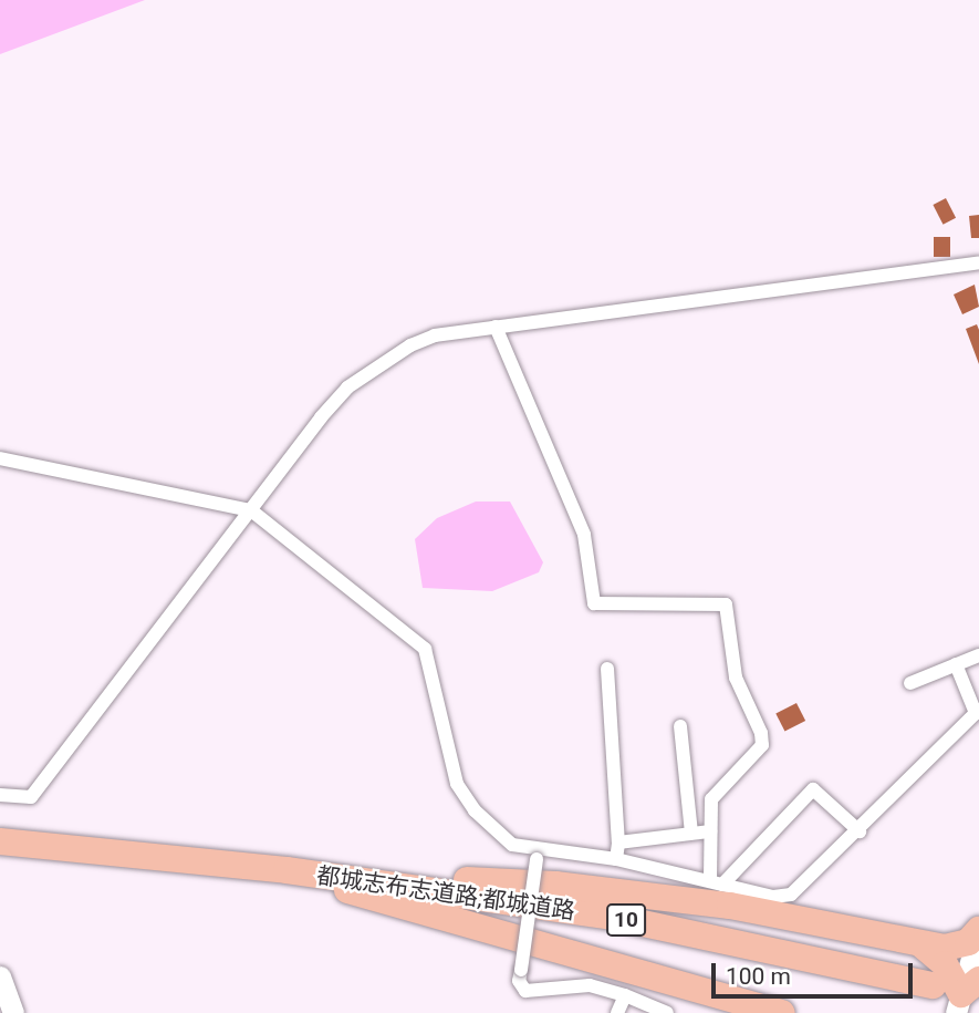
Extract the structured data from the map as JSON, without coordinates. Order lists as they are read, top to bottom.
{
  "streets": {
    "highway": ["都城志布志道路;都城道路", "10"]
  },
  "scale_bar": "100 m"
}
